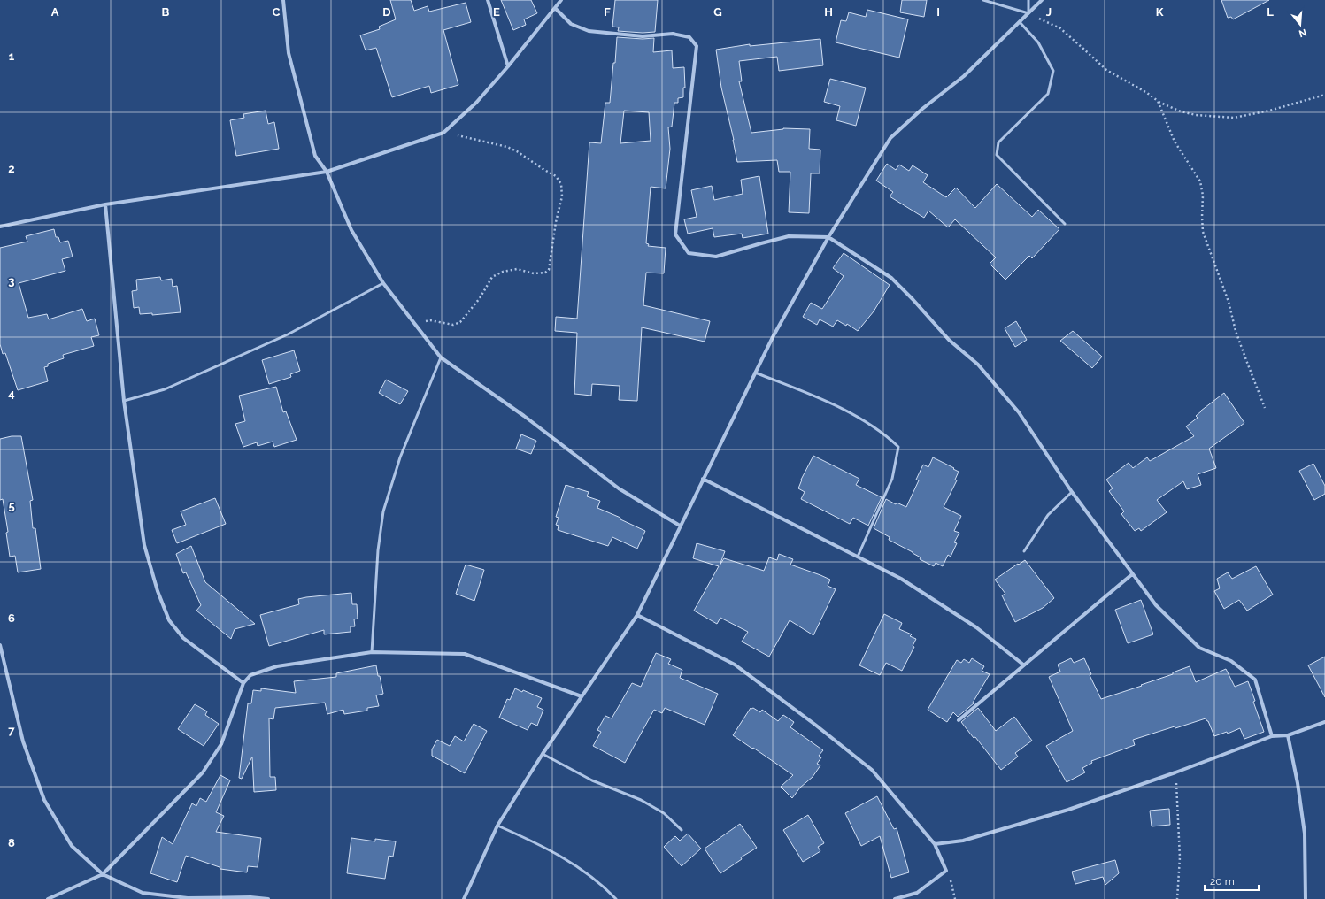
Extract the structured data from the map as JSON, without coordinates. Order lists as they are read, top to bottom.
{
  "scale_bar": "20 m",
  "north": "bottom",
  "grid": {
    "columns": [
      "A",
      "B",
      "C",
      "D",
      "E",
      "F",
      "G",
      "H",
      "I",
      "J",
      "K",
      "L"
    ],
    "rows": [
      "1",
      "2",
      "3",
      "4",
      "5",
      "6",
      "7",
      "8"
    ]
  }
}
